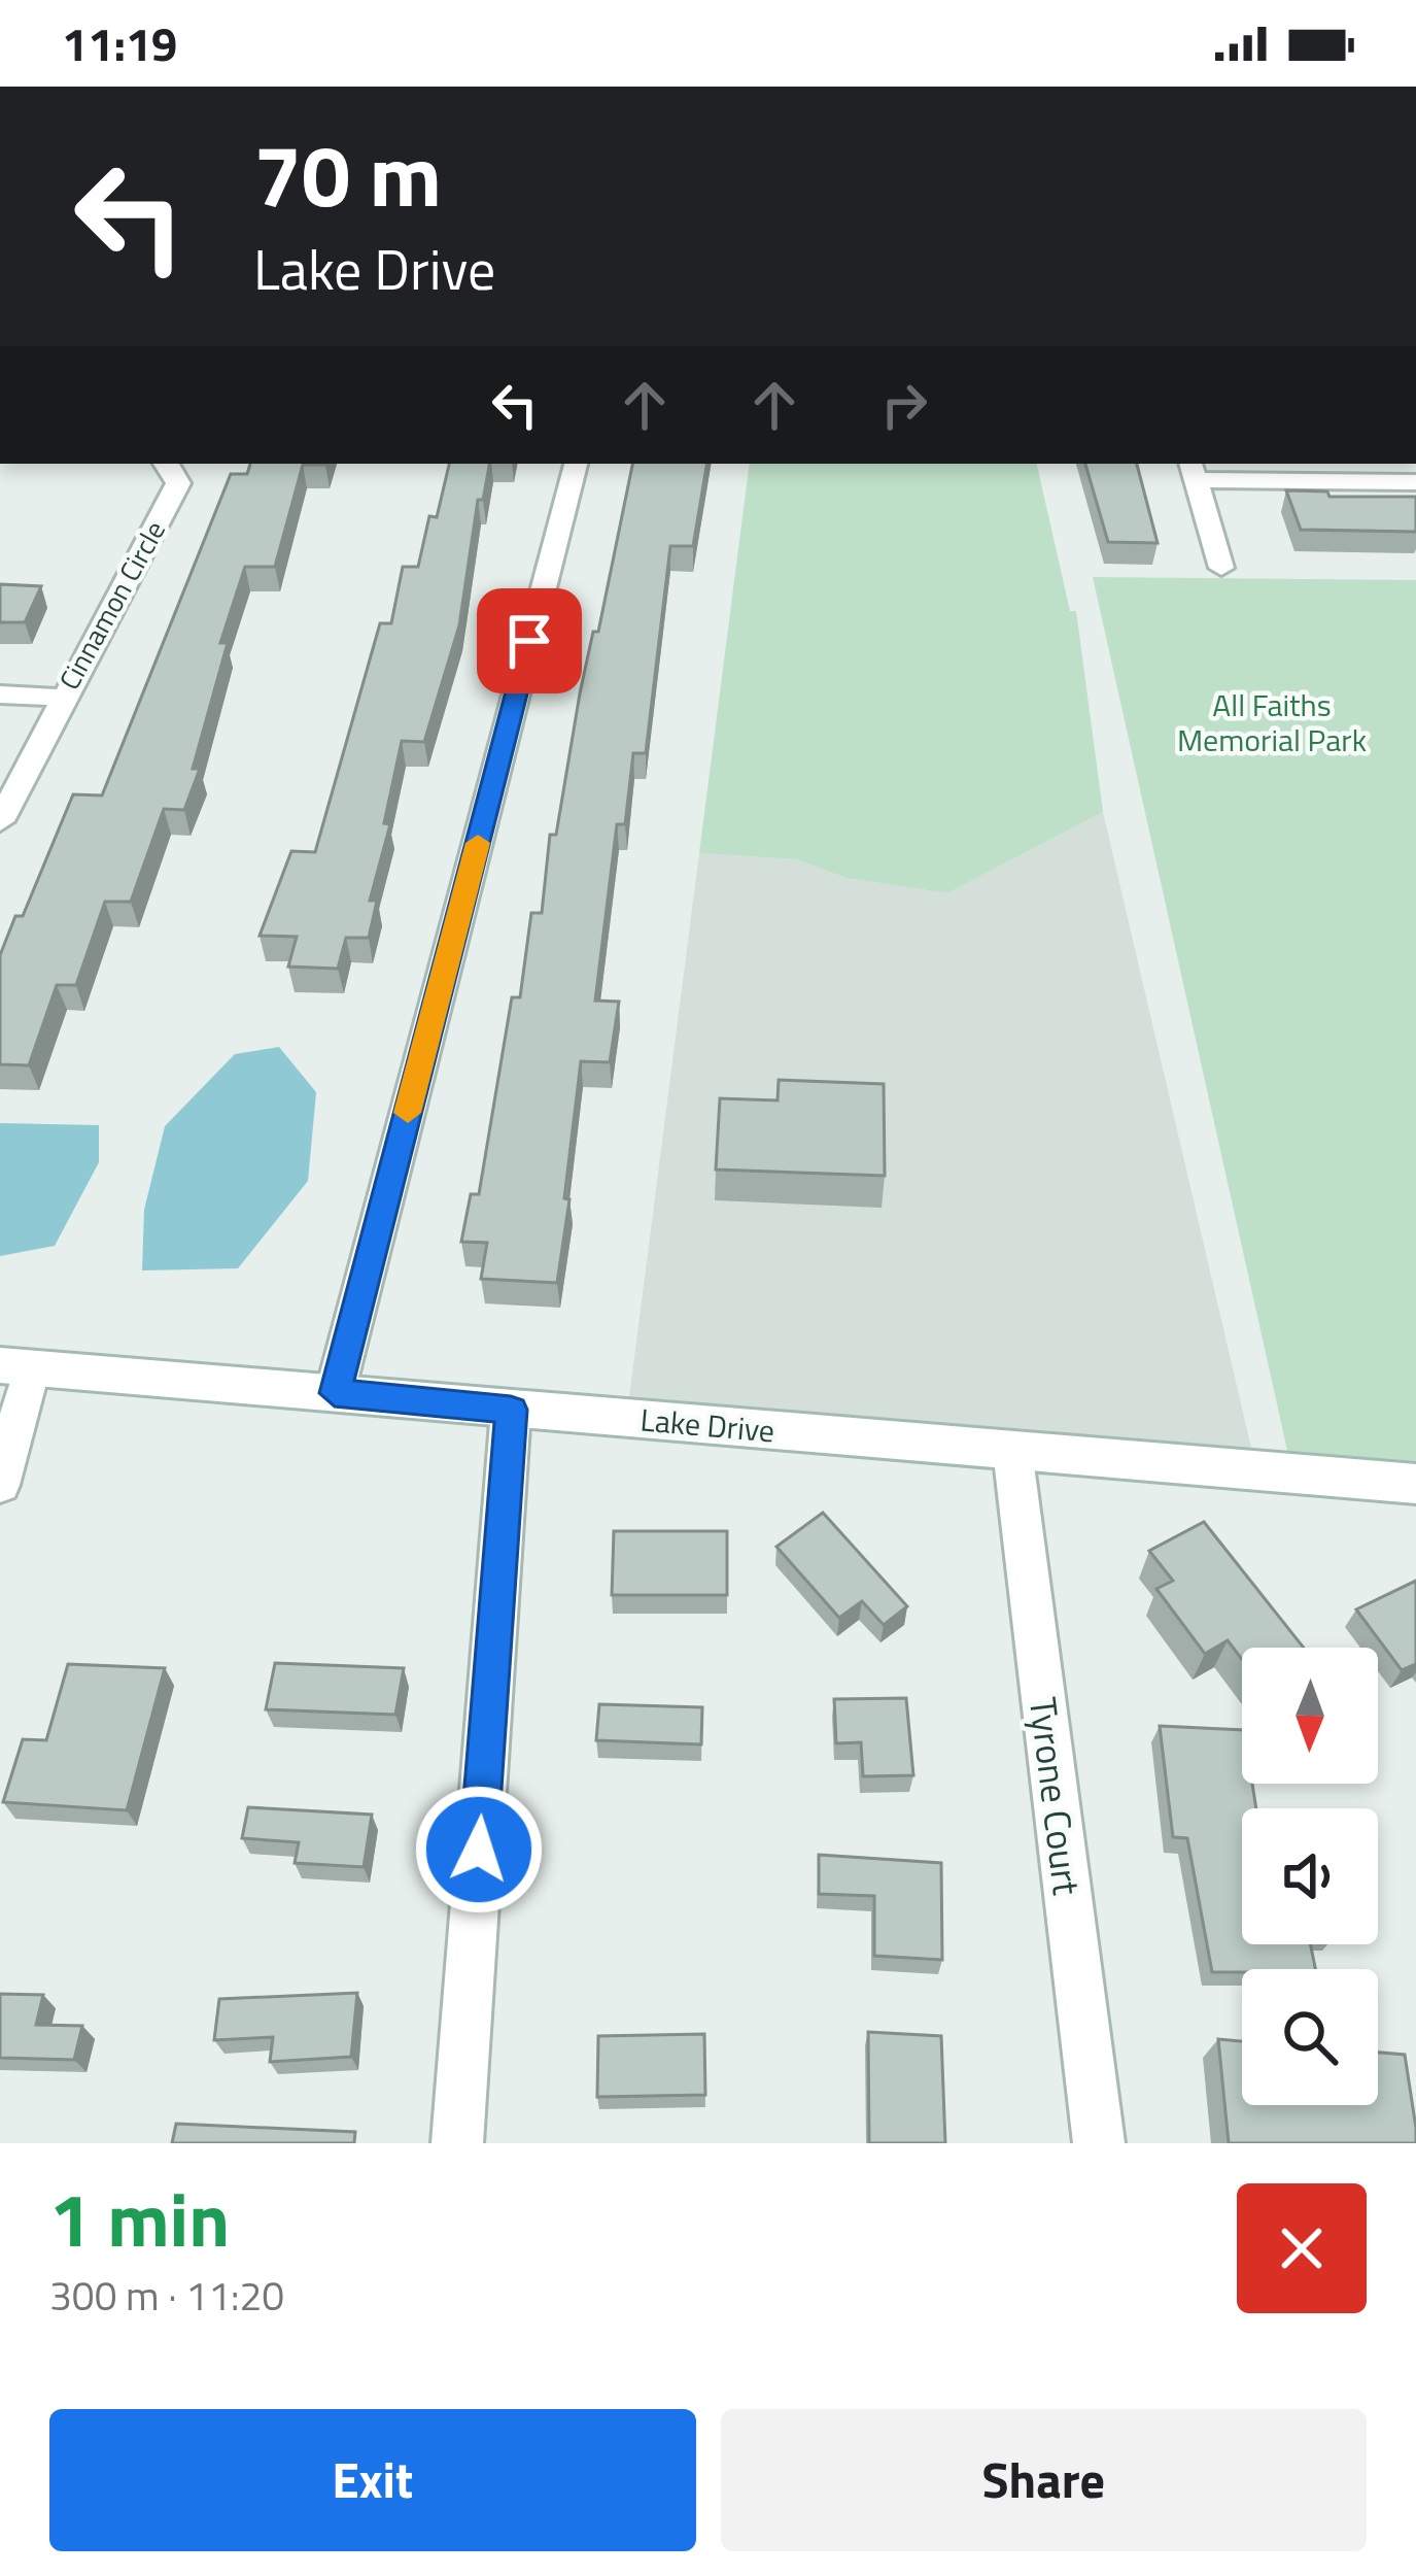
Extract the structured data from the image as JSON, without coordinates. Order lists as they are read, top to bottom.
{
  "streets": {
    "street": ["Cinnamon Circle", "Lake Drive", "Tyrone Court"]
  },
  "crossings": [
    ["Lake Drive", "Tyrone Court"]
  ],
  "parks": ["All Faiths Memorial Park"],
  "north": "bottom",
  "page": {
    "status": "11:19",
    "turn": ["70 m", "Lake Drive"],
    "heading": ["1 min", "300 m · 11:20"],
    "buttons": ["Exit", "Share"]
  }
}
